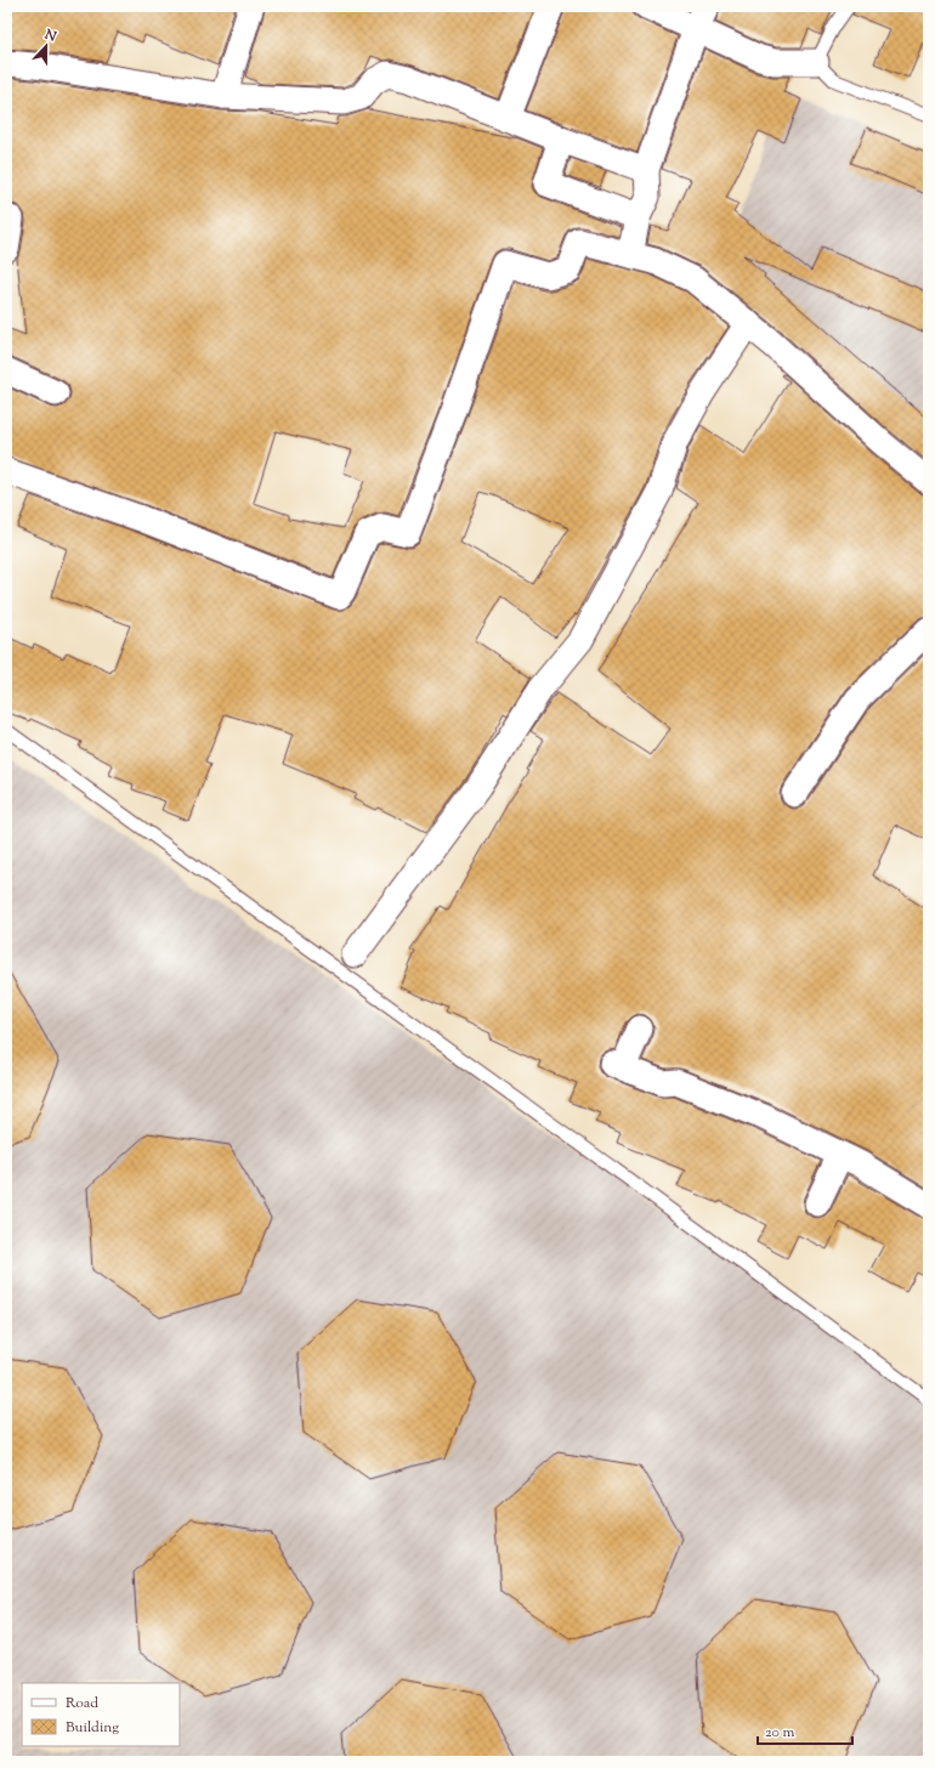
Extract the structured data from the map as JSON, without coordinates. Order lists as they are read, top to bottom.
{
  "legend": ["Road", "Building"],
  "scale_bar": "20 m",
  "north": "top"
}
